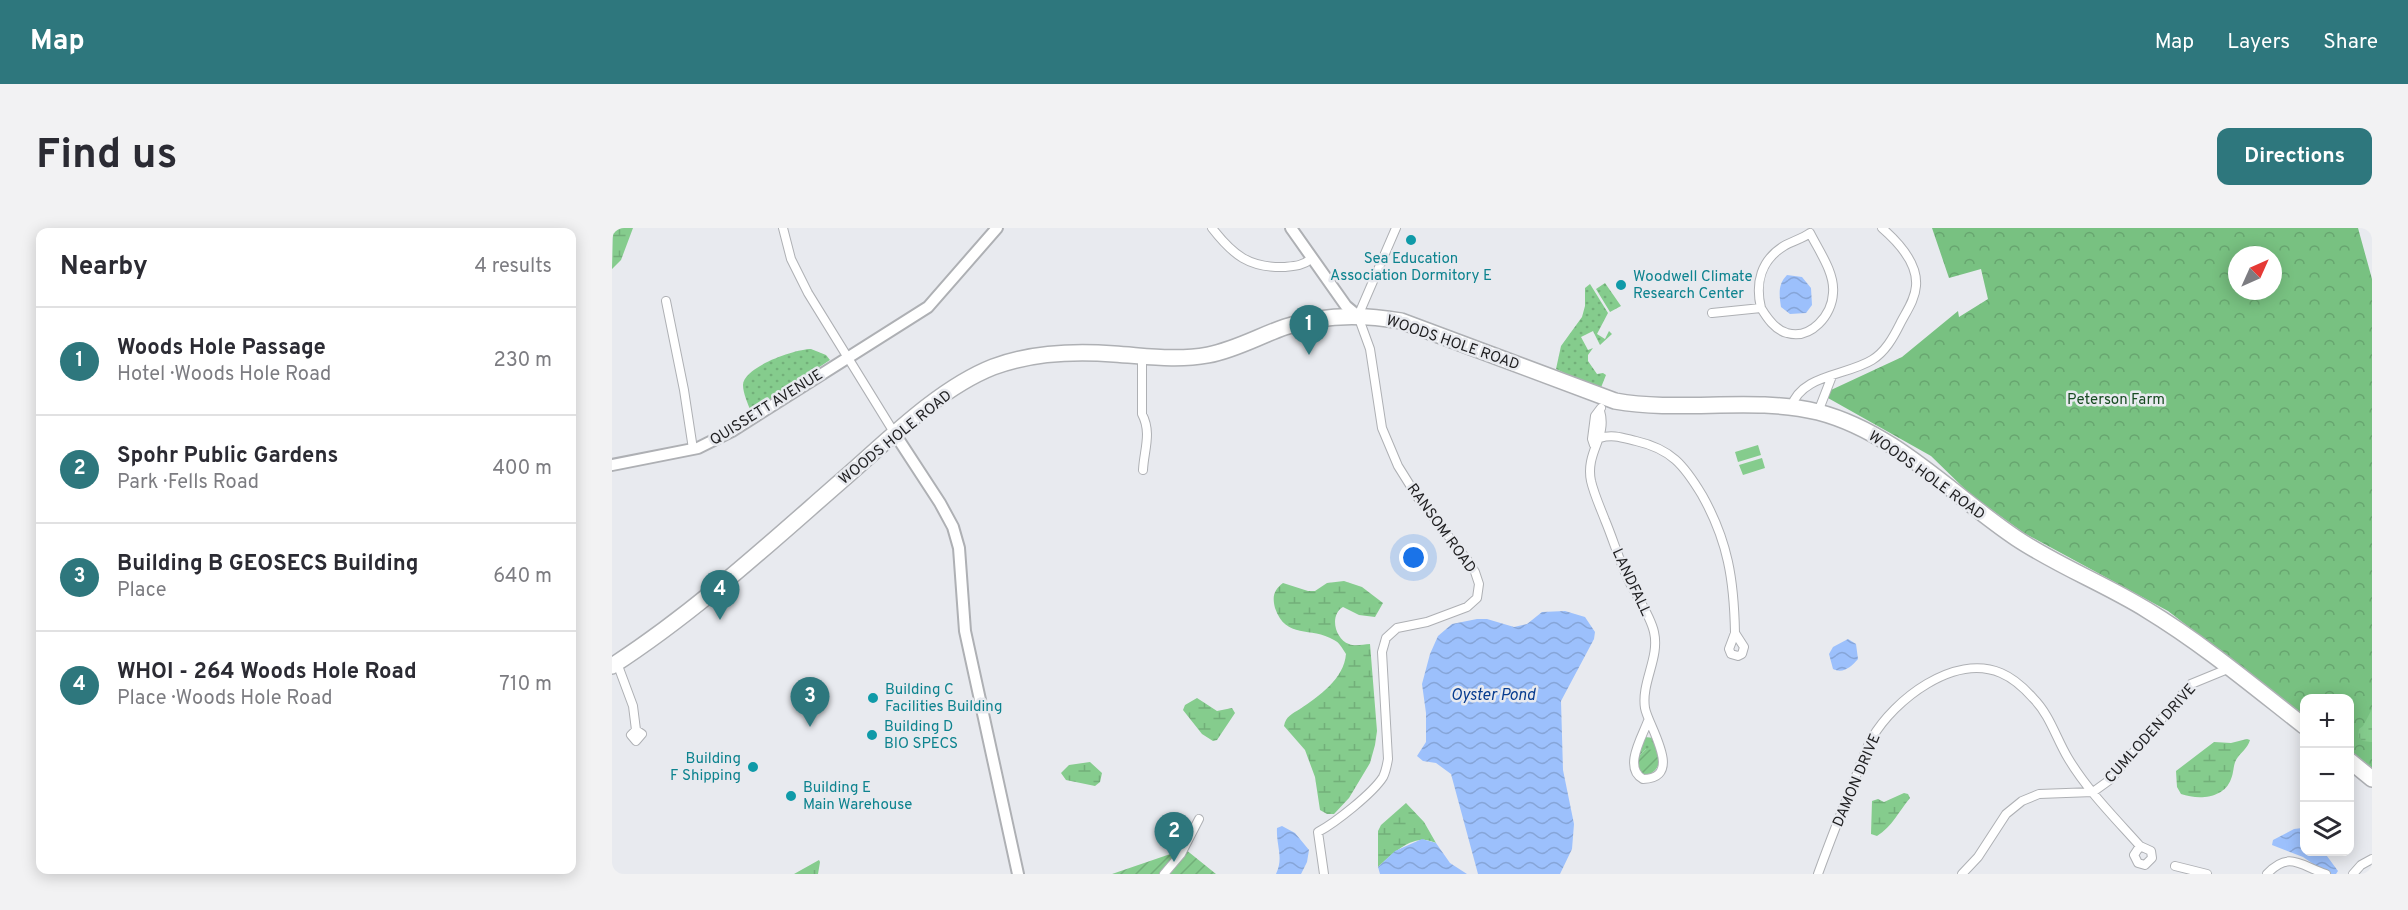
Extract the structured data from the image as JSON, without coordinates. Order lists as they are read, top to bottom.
{
  "streets": {
    "highway": ["WOODS HOLE ROAD"],
    "main road": ["QUISSETT AVENUE", "RANSOM ROAD"],
    "street": ["LANDFALL", "CUMLODEN DRIVE", "DAMON DRIVE"]
  },
  "crossings": [
    ["WOODS HOLE ROAD", "RANSOM ROAD"],
    ["WOODS HOLE ROAD", "LANDFALL"],
    ["WOODS HOLE ROAD", "CUMLODEN DRIVE"],
    ["CUMLODEN DRIVE", "DAMON DRIVE"]
  ],
  "water": ["Oyster Pond"],
  "parks": ["Peterson Farm"],
  "places": [
    "Sea Education Association Dormitory E",
    "Woodwell Climate Research Center",
    "Building C Facilities Building",
    "Building D BIO SPECS",
    "Building F Shipping",
    "Building E Main Warehouse"
  ],
  "north": "top right",
  "page": {
    "header": "Map",
    "nav": ["Map", "Layers", "Share"],
    "buttons": "Directions",
    "title": "Find us",
    "heading": ["Nearby", "4 results"],
    "pins": [
      "1",
      "4",
      "3",
      "2"
    ],
    "list": [
      {
        "mark": "1",
        "name": "Woods Hole Passage",
        "note": "Hotel · Woods Hole Road",
        "value": "230 m"
      },
      {
        "mark": "2",
        "name": "Spohr Public Gardens",
        "note": "Park · Fells Road",
        "value": "400 m"
      },
      {
        "mark": "3",
        "name": "Building B GEOSECS Building",
        "note": "Place",
        "value": "640 m"
      },
      {
        "mark": "4",
        "name": "WHOI - 264 Woods Hole Road",
        "note": "Place · Woods Hole Road",
        "value": "710 m"
      }
    ],
    "map_buttons": ["+", "−"]
  }
}
